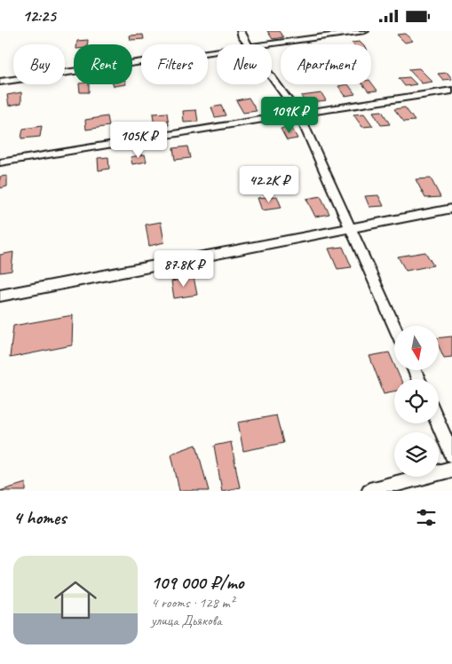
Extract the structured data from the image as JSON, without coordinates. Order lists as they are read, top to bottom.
{
  "north": "bottom",
  "page": {
    "status": "12:25",
    "chip": [
      "Buy",
      "Rent",
      "Filters",
      "New",
      "Apartment"
    ],
    "price": [
      "109K ₽",
      "105K ₽",
      "42.2K ₽",
      "87.8K ₽"
    ],
    "heading": "4 homes",
    "list": [
      {
        "name": "109 000 ₽/mo",
        "note": "4 rooms · 128 m² · улица Дьякова"
      }
    ]
  }
}
